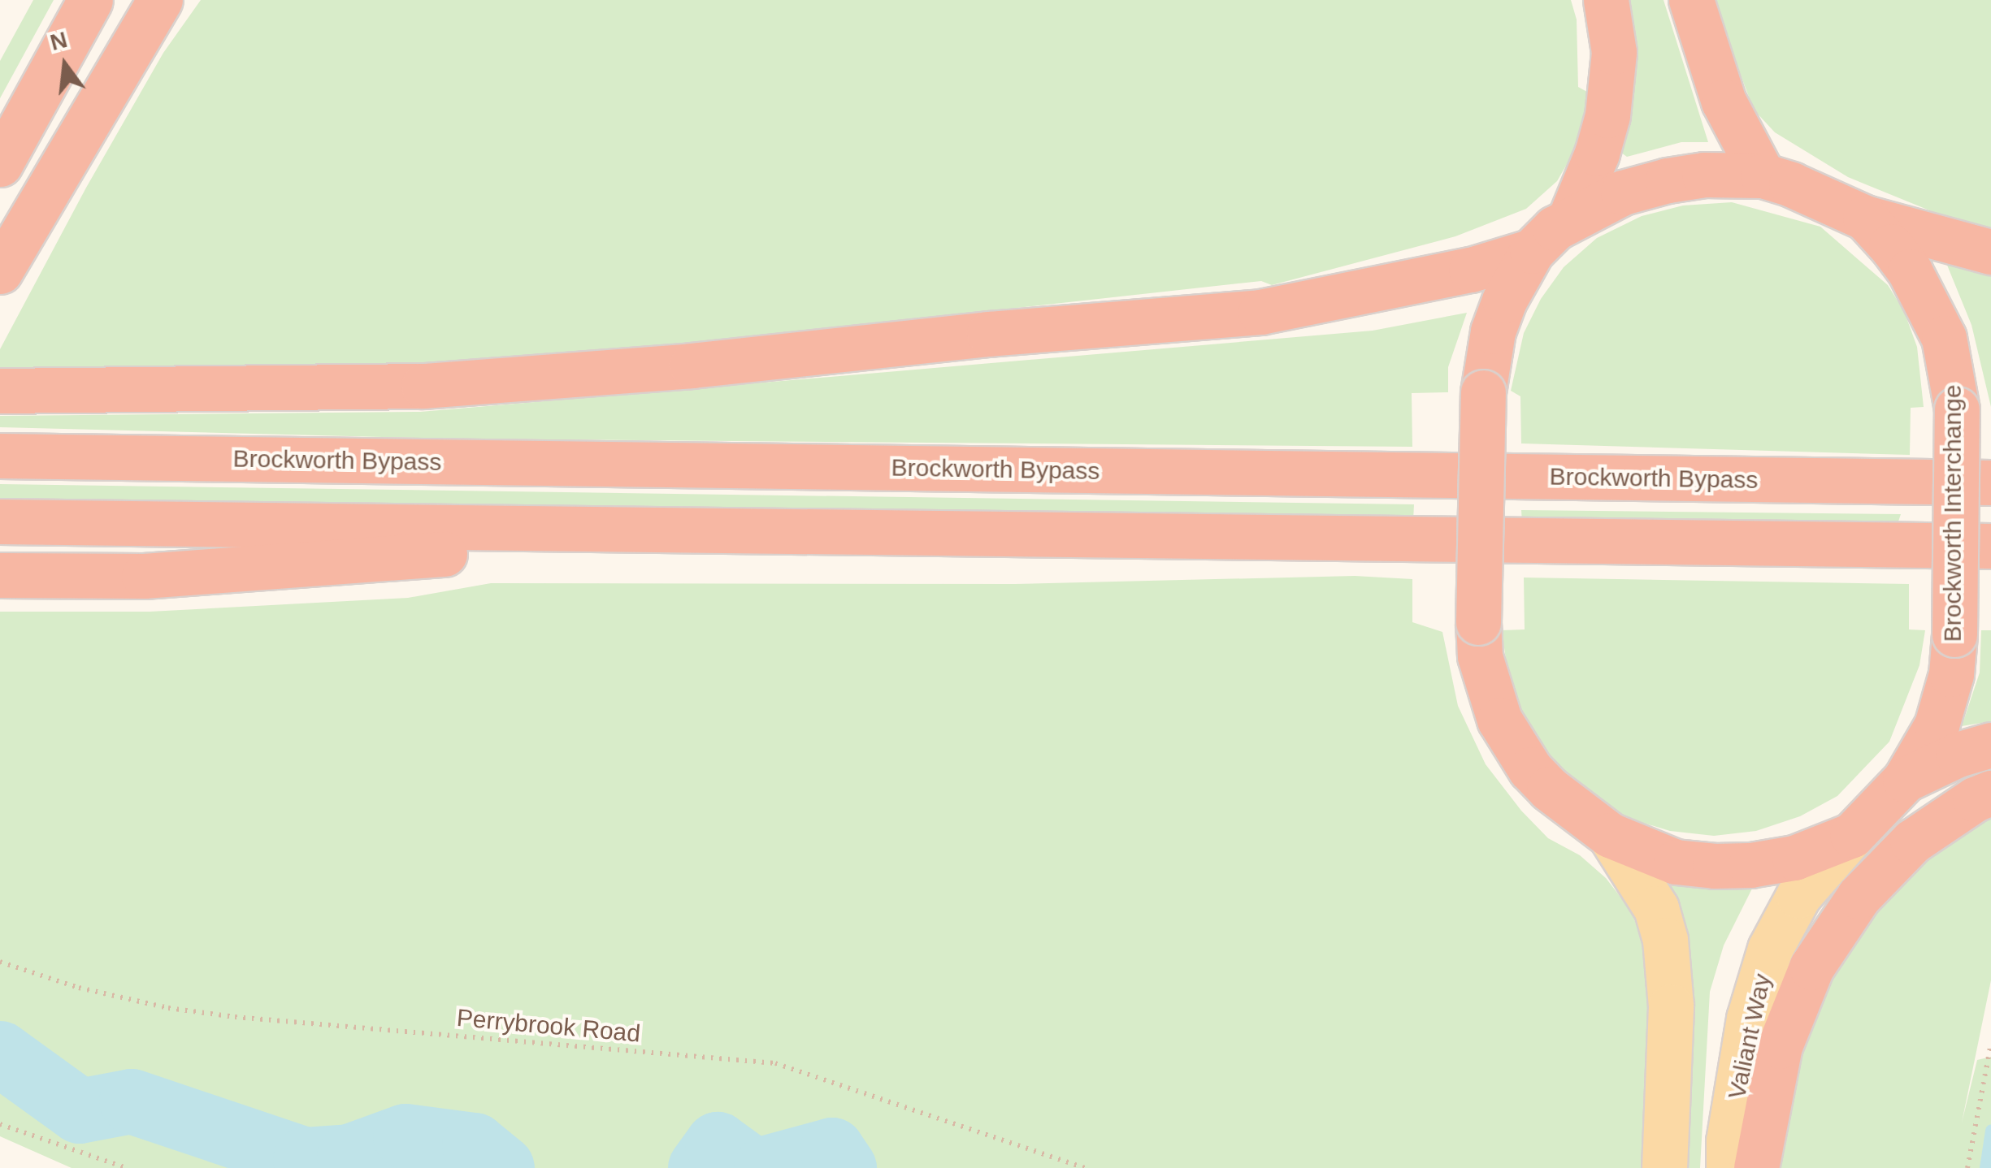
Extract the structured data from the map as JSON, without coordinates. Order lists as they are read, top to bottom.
{
  "streets": {
    "highway": ["Brockworth Bypass", "Brockworth Interchange"],
    "main road": ["Valiant Way"],
    "path": ["Perrybrook Road"]
  },
  "crossings": [
    ["Brockworth Interchange", "Valiant Way"]
  ],
  "north": "top"
}
